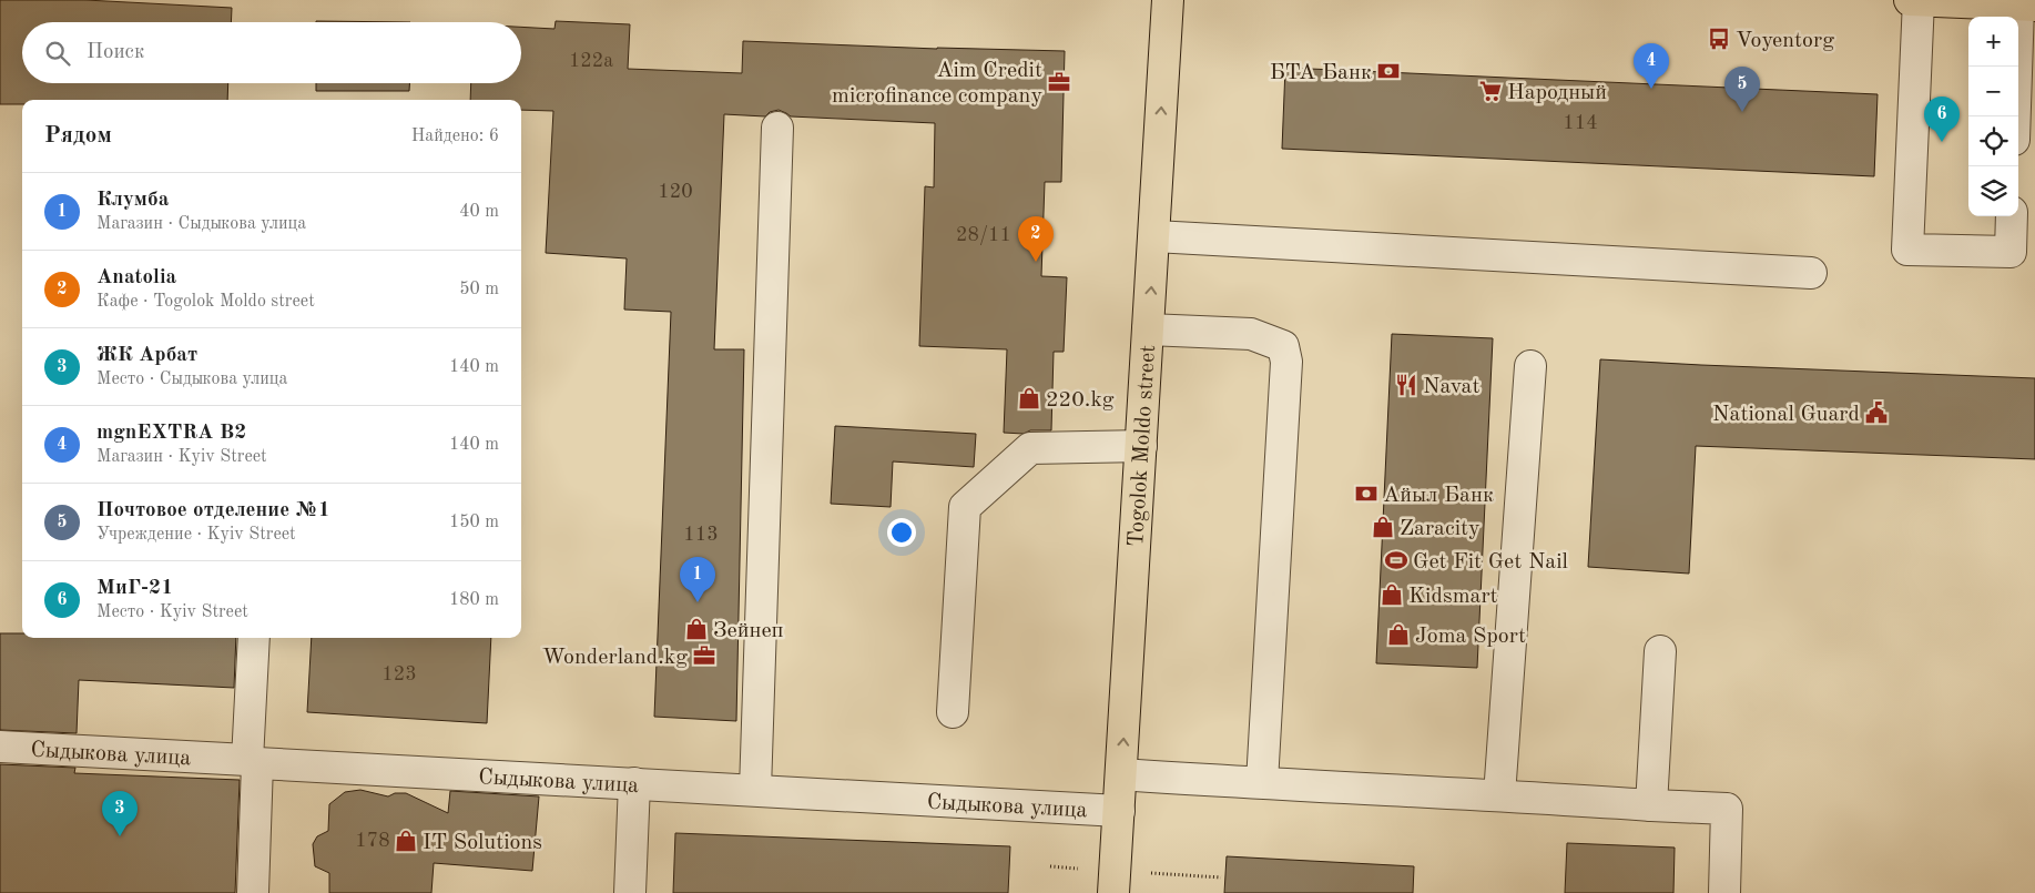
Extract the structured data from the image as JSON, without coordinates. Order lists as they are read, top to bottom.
{
  "streets": {
    "main road": ["Togolok Moldo street"],
    "street": ["Сыдыкова улица"]
  },
  "crossings": [
    ["Togolok Moldo street", "Сыдыкова улица"]
  ],
  "one_way": ["Togolok Moldo street"],
  "places": {
    "bus stop": ["Voyentorg"],
    "bank": ["БТА Банк", "Айыл Банк"],
    "office": ["Aim Credit microfinance company", "Wonderland.kg"],
    "supermarket": ["Народный"],
    "restaurant": ["Navat"],
    "shop": [
      "220.kg",
      "Zaracity",
      "Kidsmart",
      "Зейнеп",
      "Joma Sport",
      "IT Solutions"
    ],
    "public building": ["National Guard"],
    "sports": ["Get Fit Get Nail"]
  },
  "house_numbers": [
    "122а",
    "114",
    "120",
    "28/11",
    "113",
    "123",
    "178"
  ],
  "page": {
    "map_buttons": ["+", "−"],
    "search": "Поиск",
    "pins": [
      "4",
      "5",
      "6",
      "2",
      "1",
      "3"
    ],
    "heading": ["Рядом", "Найдено: 6"],
    "list": [
      {
        "mark": "1",
        "name": "Клумба",
        "note": "Магазин · Сыдыкова улица",
        "value": "40 m"
      },
      {
        "mark": "2",
        "name": "Anatolia",
        "note": "Кафе · Togolok Moldo street",
        "value": "50 m"
      },
      {
        "mark": "3",
        "name": "ЖК Арбат",
        "note": "Место · Сыдыкова улица",
        "value": "140 m"
      },
      {
        "mark": "4",
        "name": "mgnEXTRA B2",
        "note": "Магазин · Kyiv Street",
        "value": "140 m"
      },
      {
        "mark": "5",
        "name": "Почтовое отделение №1",
        "note": "Учреждение · Kyiv Street",
        "value": "150 m"
      },
      {
        "mark": "6",
        "name": "МиГ-21",
        "note": "Место · Kyiv Street",
        "value": "180 m"
      }
    ]
  }
}
